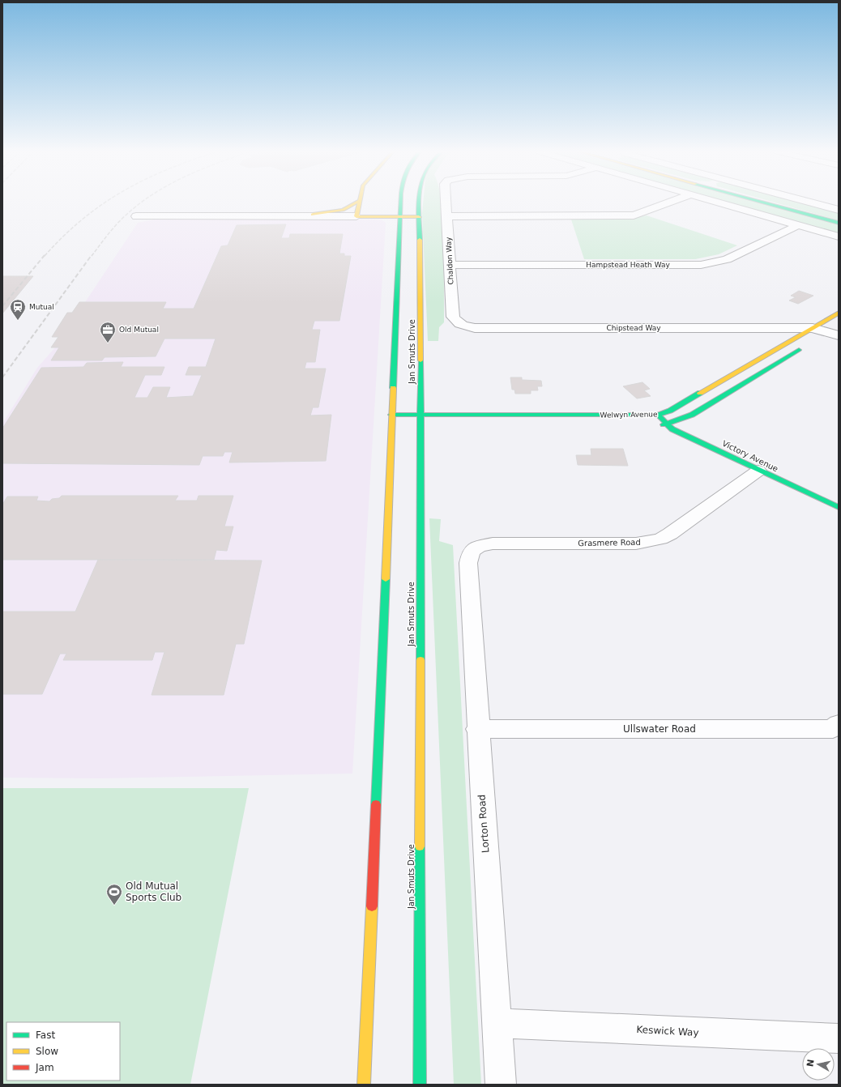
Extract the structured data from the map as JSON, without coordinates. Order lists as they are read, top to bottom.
{
  "streets": {
    "main road": ["Jan Smuts Drive", "Welwyn Avenue", "Victory Avenue"],
    "street": [
      "Chaldon Way",
      "Hampstead Heath Way",
      "Chipstead Way",
      "Grasmere Road",
      "Ullswater Road",
      "Lorton Road",
      "Keswick Way"
    ]
  },
  "crossings": [
    ["Chaldon Way", "Hampstead Heath Way"],
    ["Chaldon Way", "Chipstead Way"],
    ["Chipstead Way", "Welwyn Avenue"],
    ["Jan Smuts Drive", "Welwyn Avenue"],
    ["Welwyn Avenue", "Victory Avenue"],
    ["Victory Avenue", "Grasmere Road"],
    ["Grasmere Road", "Lorton Road"],
    ["Ullswater Road", "Lorton Road"],
    ["Lorton Road", "Keswick Way"]
  ],
  "places": {
    "station": ["Mutual"],
    "office": ["Old Mutual"],
    "sports": ["Old Mutual Sports Club"]
  },
  "legend": ["Fast", "Slow", "Jam"],
  "north": "left"
}
